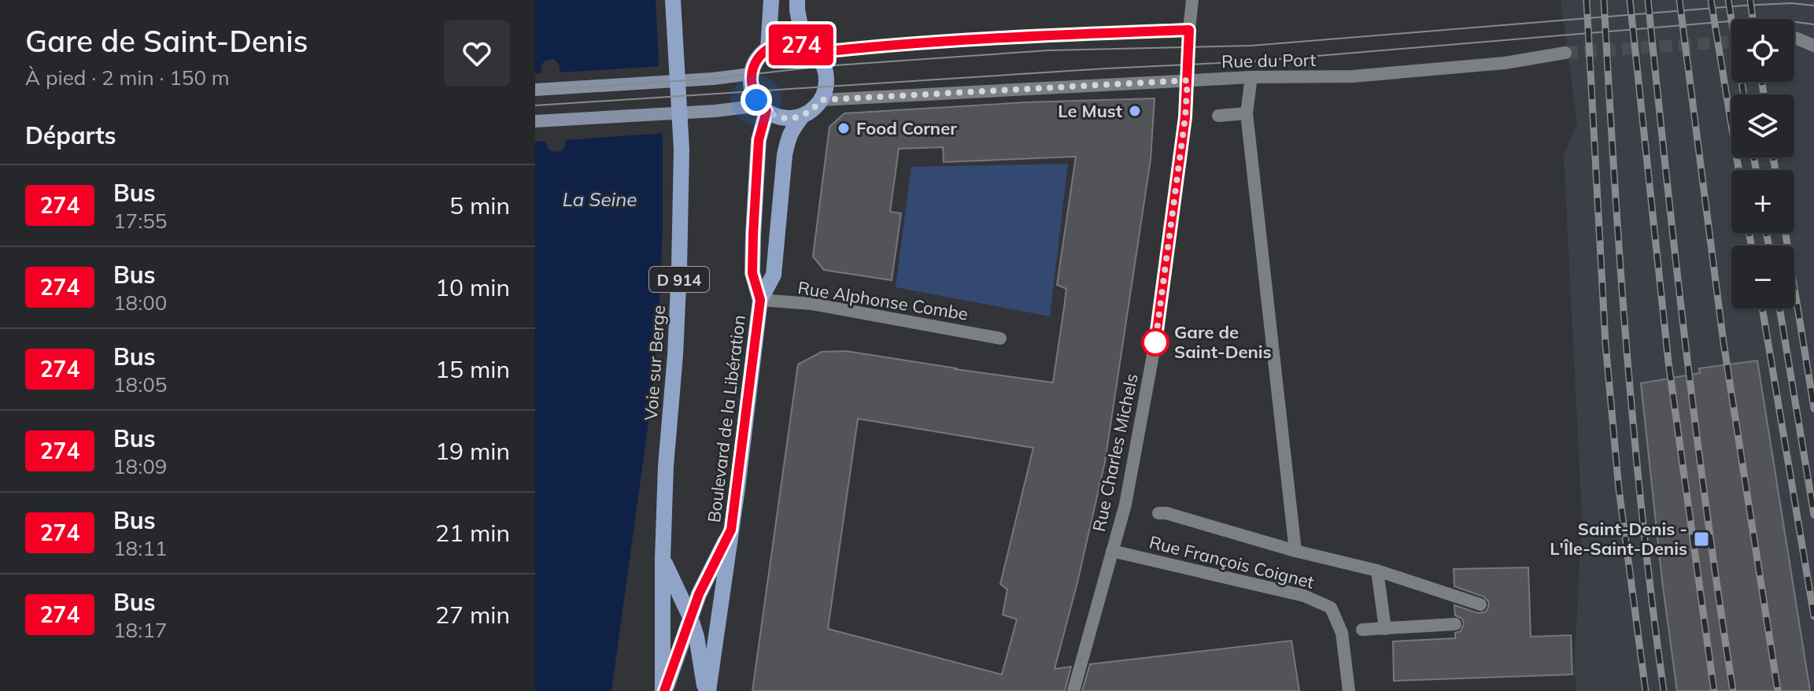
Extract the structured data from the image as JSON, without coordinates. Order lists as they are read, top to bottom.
{
  "streets": {
    "main road": ["D 914", "Voie sur Berge", "Boulevard de la Libération"],
    "street": [
      "Rue du Port",
      "Rue Alphonse Combe",
      "Rue Charles Michels",
      "Rue François Coignet"
    ]
  },
  "crossings": [
    ["Rue du Port", "Boulevard de la Libération"],
    ["Rue du Port", "Rue Charles Michels"],
    ["D 914", "Voie sur Berge"],
    ["D 914", "Boulevard de la Libération"],
    ["Rue Alphonse Combe", "Boulevard de la Libération"],
    ["Rue Charles Michels", "Rue François Coignet"]
  ],
  "water": ["La Seine"],
  "places": {
    "other": ["Le Must", "Food Corner", "Gare de Saint-Denis"],
    "transit": ["Saint-Denis - L'Île-Saint-Denis"]
  },
  "lines": ["bus line 274"],
  "page": {
    "heading": [
      ["Gare de Saint-Denis", "À pied · 2 min · 150 m"],
      "Départs"
    ],
    "on_map": "274",
    "map_buttons": ["+", "−"],
    "list": [
      {
        "mark": "274",
        "name": "Bus",
        "note": "17:55",
        "value": "5 min"
      },
      {
        "mark": "274",
        "name": "Bus",
        "note": "18:00",
        "value": "10 min"
      },
      {
        "mark": "274",
        "name": "Bus",
        "note": "18:05",
        "value": "15 min"
      },
      {
        "mark": "274",
        "name": "Bus",
        "note": "18:09",
        "value": "19 min"
      },
      {
        "mark": "274",
        "name": "Bus",
        "note": "18:11",
        "value": "21 min"
      },
      {
        "mark": "274",
        "name": "Bus",
        "note": "18:17",
        "value": "27 min"
      }
    ]
  }
}
